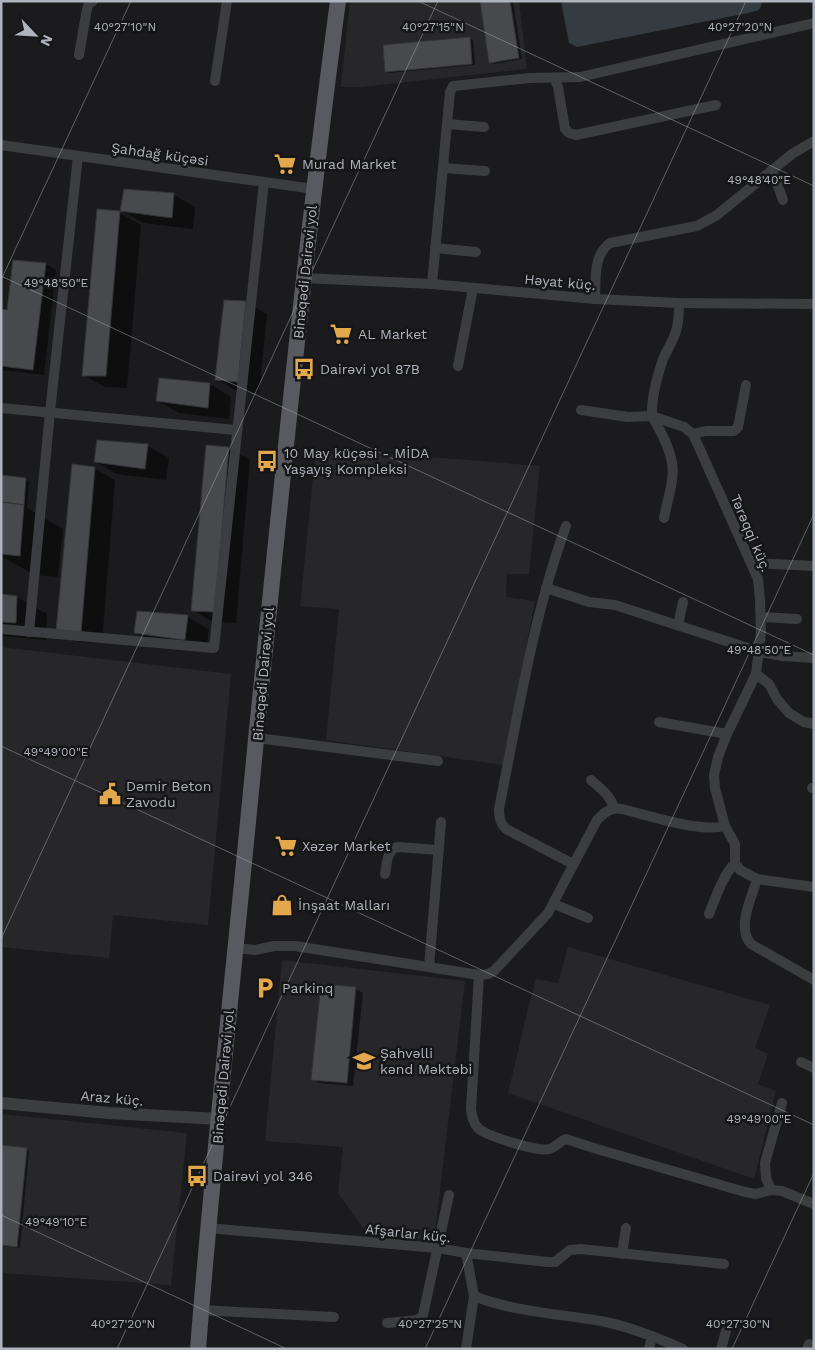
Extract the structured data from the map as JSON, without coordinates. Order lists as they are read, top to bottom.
{
  "streets": {
    "main road": ["Binəqədi Dairəvi yol"],
    "street": [
      "Şahdağ küçəsi",
      "Həyat küç.",
      "Tərəqqi küç.",
      "Araz küç.",
      "Afşarlar küç."
    ]
  },
  "crossings": [
    ["Şahdağ küçəsi", "Binəqədi Dairəvi yol"],
    ["Binəqədi Dairəvi yol", "Həyat küç."],
    ["Binəqədi Dairəvi yol", "Araz küç."],
    ["Binəqədi Dairəvi yol", "Afşarlar küç."]
  ],
  "places": {
    "supermarket": ["Murad Market", "AL Market", "Xəzər Market"],
    "bus stop": ["Dairəvi yol 87B", "10 May küçəsi - MİDA Yaşayış Kompleksi", "Dairəvi yol 346"],
    "public building": ["Dəmir Beton Zavodu"],
    "shop": ["İnşaat Malları"],
    "parking": ["Parkinq"],
    "school or university": ["Şahvəlli kənd Məktəbi"]
  },
  "north": "bottom right",
  "coordinates": [
    "40°27'10\"N",
    "40°27'20\"N",
    "40°27'15\"N",
    "49°48'40\"E",
    "49°48'50\"E",
    "49°49'00\"E",
    "49°49'10\"E",
    "40°27'25\"N",
    "40°27'30\"N"
  ]
}
